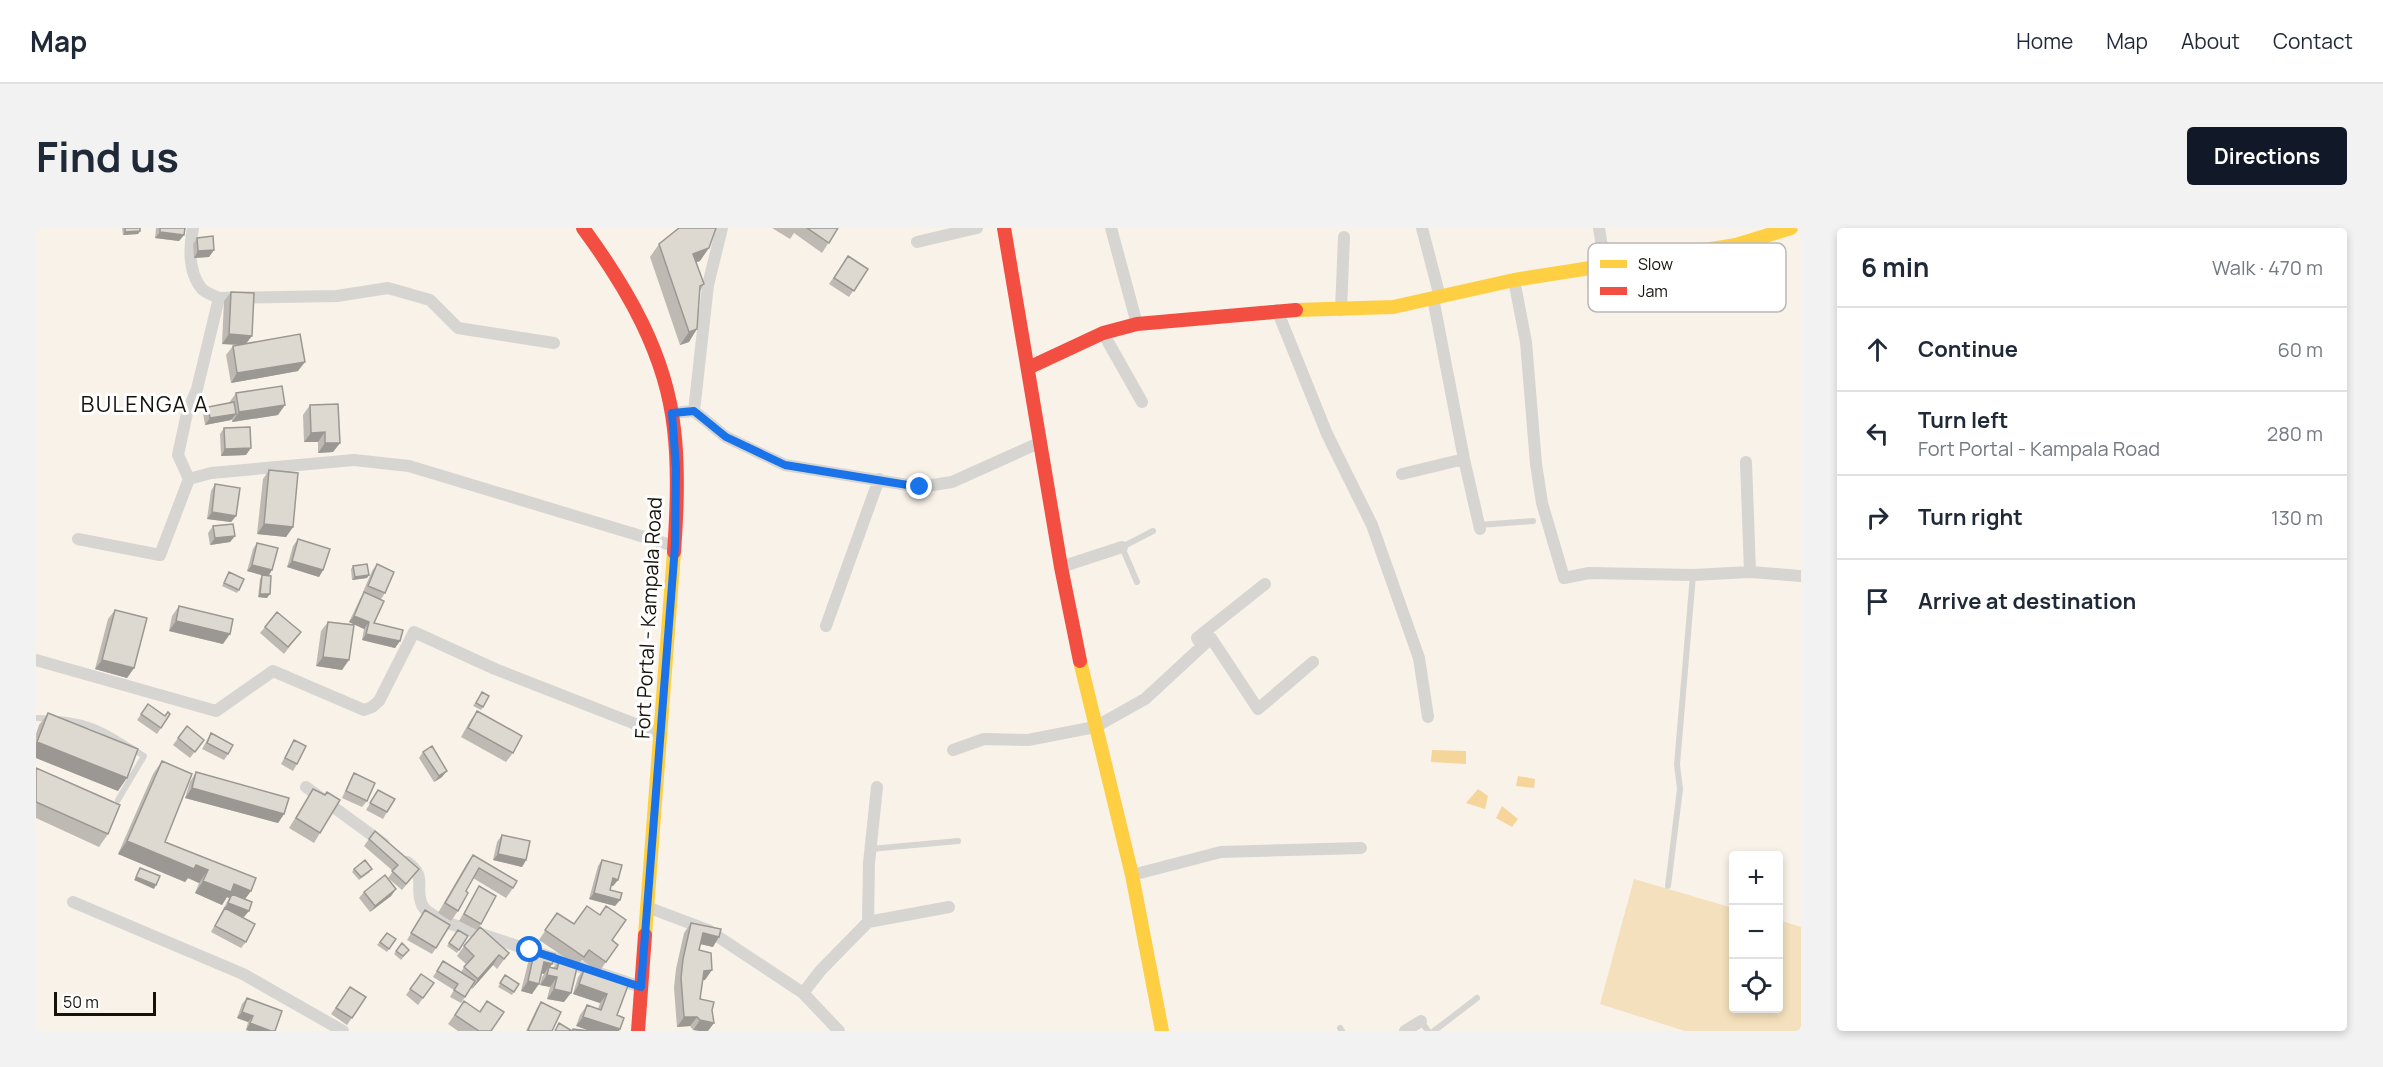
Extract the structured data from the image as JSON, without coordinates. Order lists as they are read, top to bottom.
{
  "streets": {
    "street": ["Fort Portal - Kampala Road"]
  },
  "districts": ["BULENGA A"],
  "legend": ["Slow", "Jam"],
  "scale_bar": "50 m",
  "page": {
    "header": "Map",
    "nav": [
      "Home",
      "Map",
      "About",
      "Contact"
    ],
    "title": "Find us",
    "buttons": "Directions",
    "heading": ["6 min", "Walk · 470 m"],
    "list": [
      ["Continue", "60 m"],
      ["Turn left", "Fort Portal - Kampala Road", "280 m"],
      ["Turn right", "130 m"],
      "Arrive at destination"
    ],
    "map_buttons": ["+", "−"],
    "scale": "50 m"
  }
}
